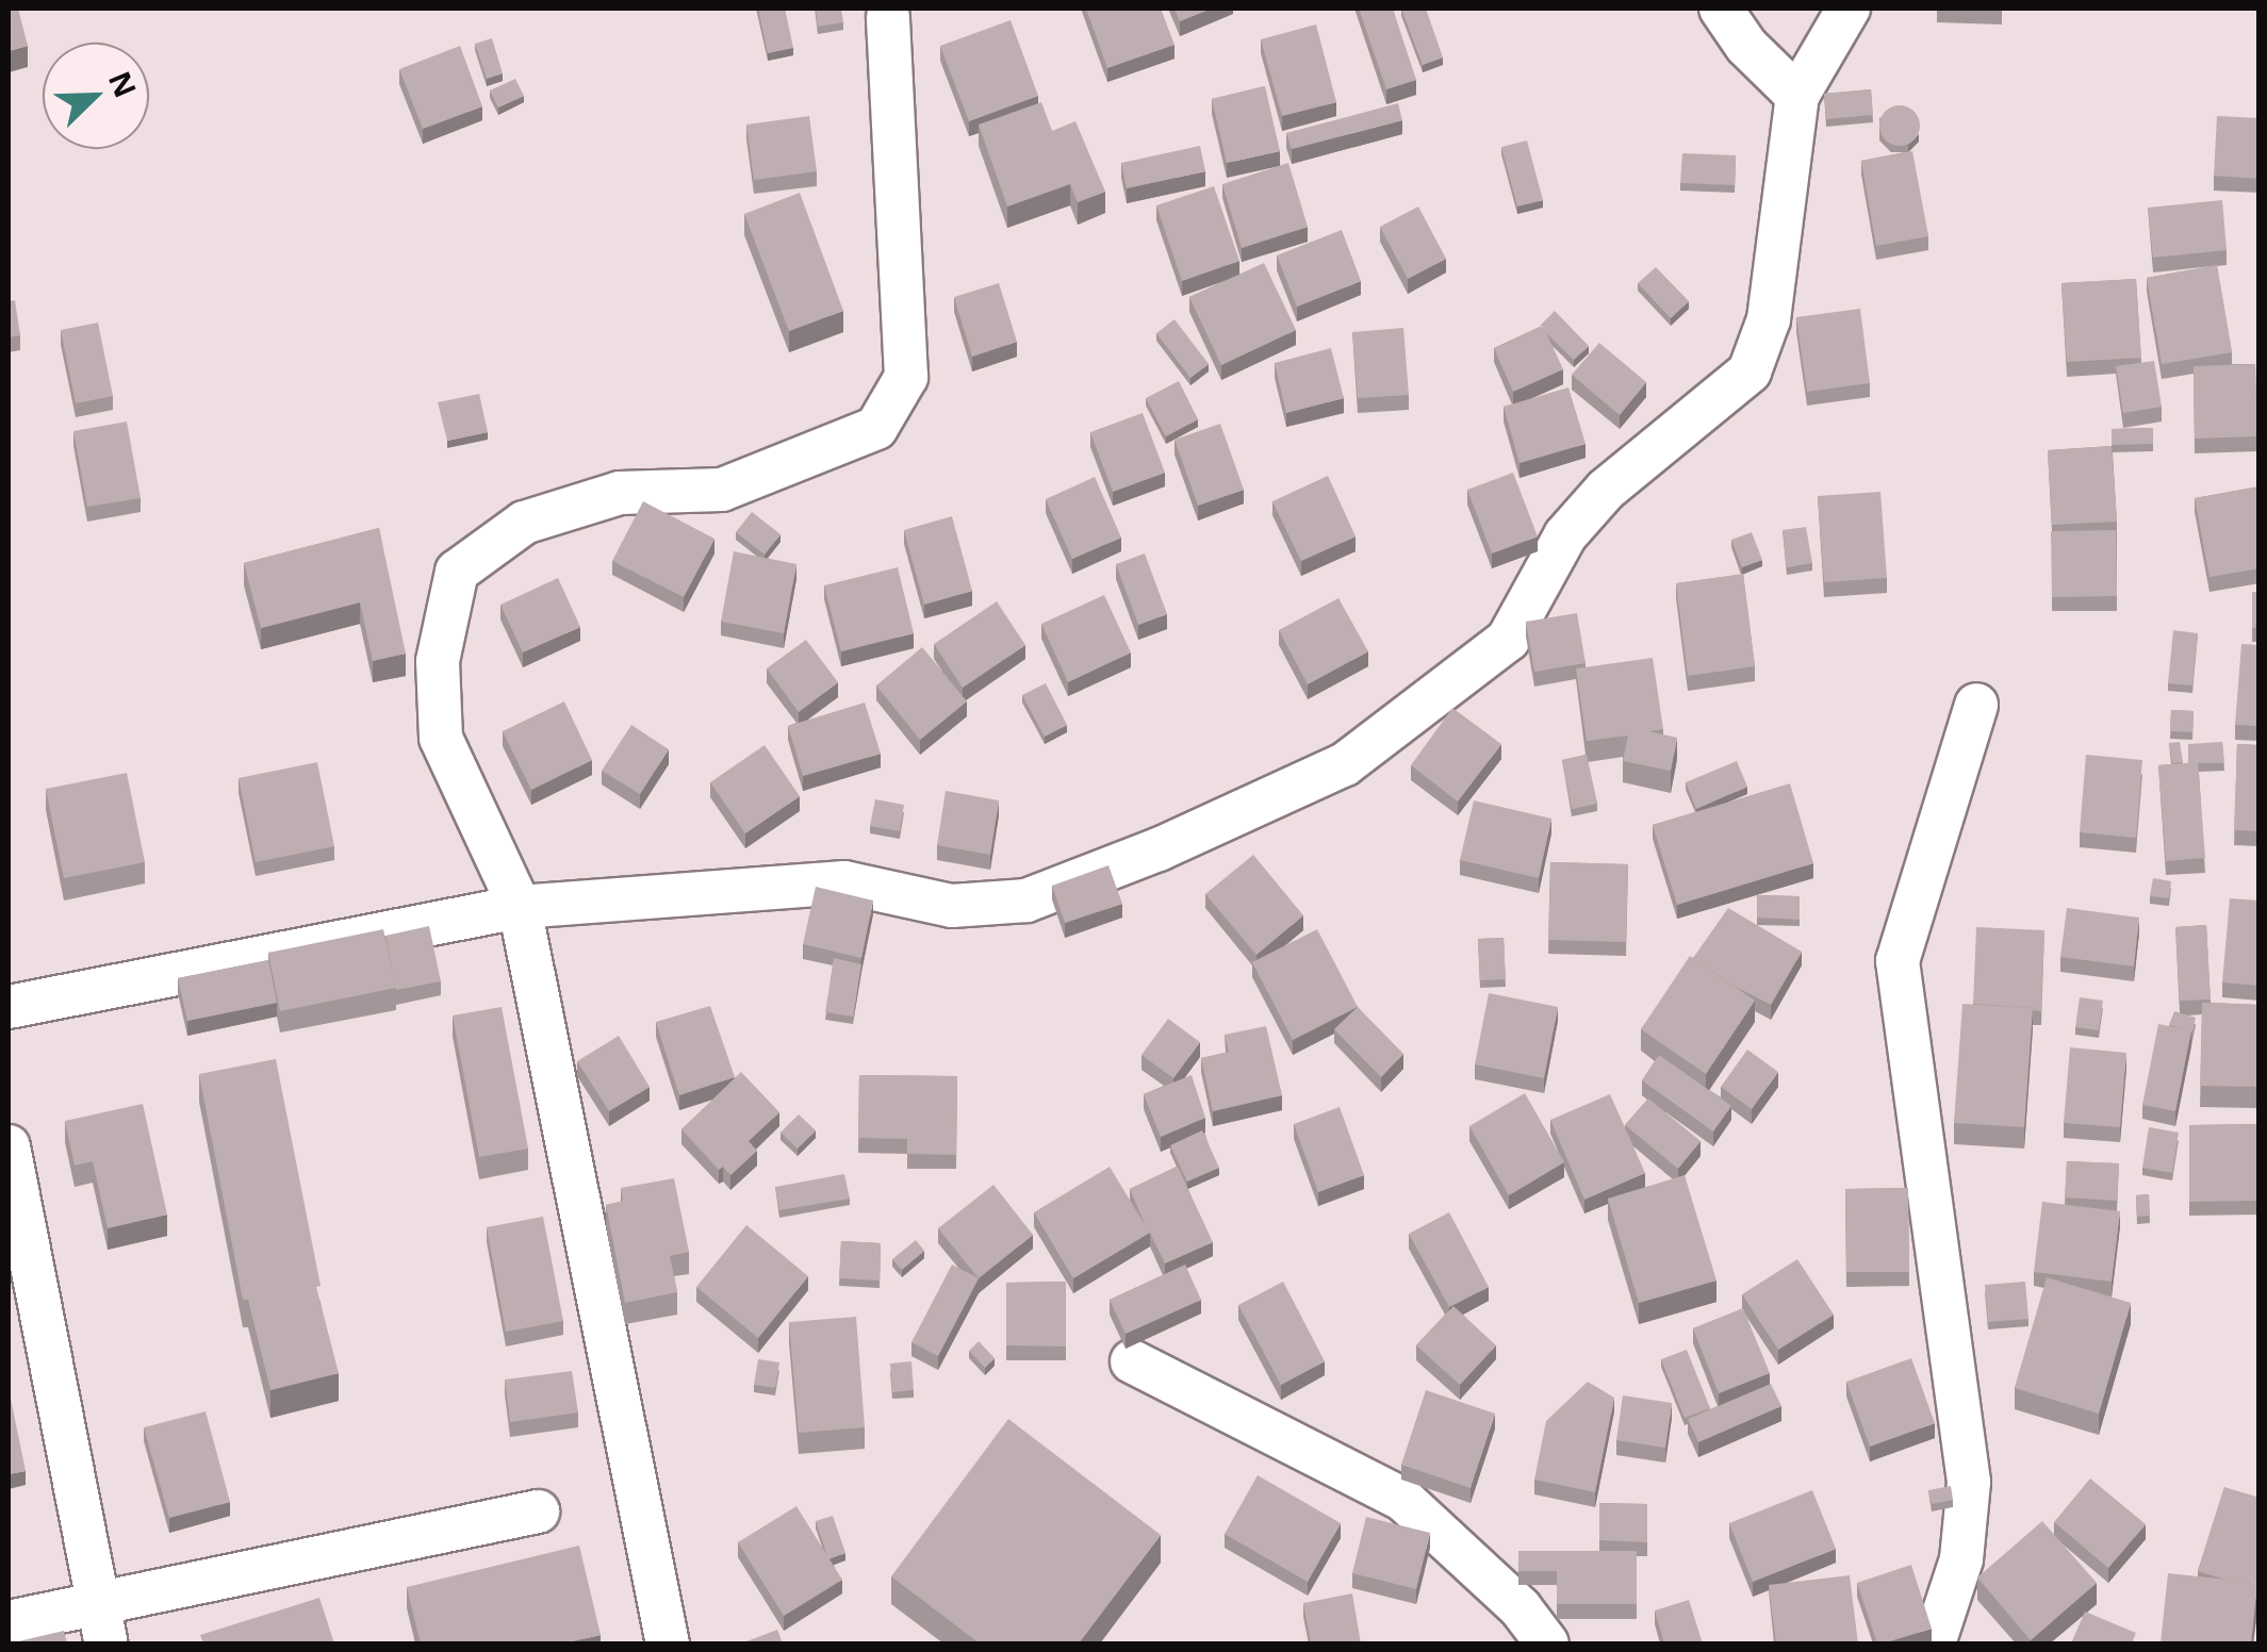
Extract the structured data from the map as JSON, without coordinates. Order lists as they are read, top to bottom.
{
  "north": "top right"
}
